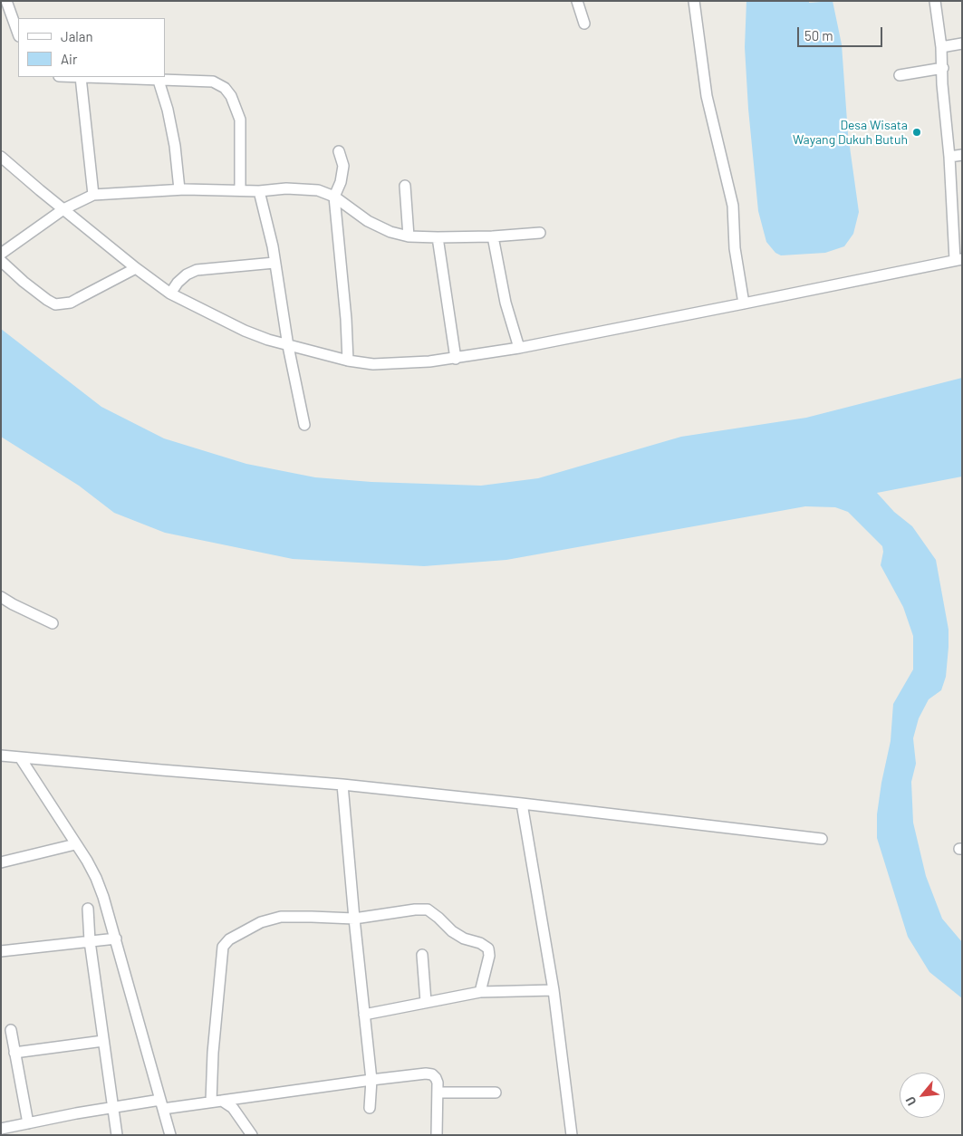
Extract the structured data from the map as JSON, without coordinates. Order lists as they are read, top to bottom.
{
  "places": ["Desa Wisata Wayang Dukuh Butuh"],
  "legend": ["Jalan", "Air"],
  "scale_bar": "50 m",
  "north": "bottom left"
}
